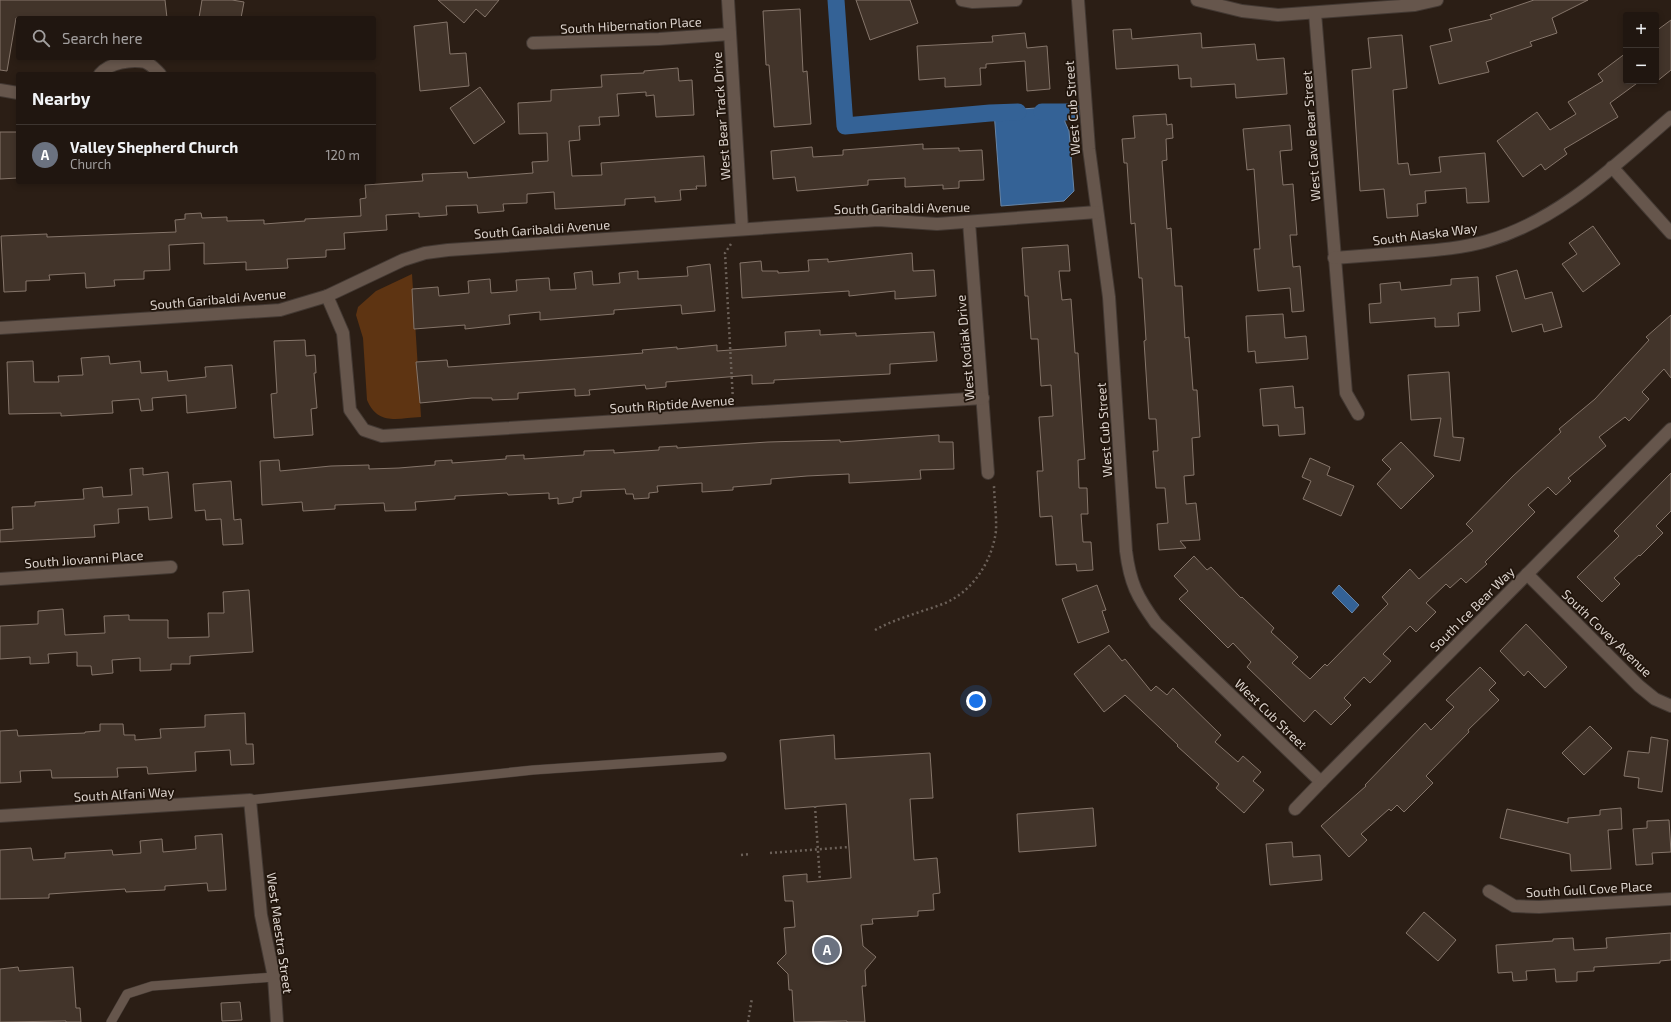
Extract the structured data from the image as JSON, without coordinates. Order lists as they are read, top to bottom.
{
  "streets": {
    "street": [
      "South Hibernation Place",
      "West Cub Street",
      "West Bear Track Drive",
      "West Cave Bear Street",
      "South Garibaldi Avenue",
      "South Alaska Way",
      "West Kodiak Drive",
      "South Riptide Avenue",
      "South Jiovanni Place",
      "South Ice Bear Way",
      "South Covey Avenue",
      "South Alfani Way",
      "South Gull Cove Place",
      "West Maestra Street"
    ]
  },
  "crossings": [
    ["South Hibernation Place", "West Bear Track Drive"],
    ["West Cub Street", "South Garibaldi Avenue"],
    ["West Cub Street", "South Ice Bear Way"],
    ["West Bear Track Drive", "South Garibaldi Avenue"],
    ["West Cave Bear Street", "South Alaska Way"],
    ["South Garibaldi Avenue", "West Kodiak Drive"],
    ["South Garibaldi Avenue", "South Riptide Avenue"],
    ["West Kodiak Drive", "South Riptide Avenue"],
    ["South Ice Bear Way", "South Covey Avenue"],
    ["South Alfani Way", "West Maestra Street"]
  ],
  "page": {
    "map_buttons": ["+", "−"],
    "search": "Search here",
    "heading": "Nearby",
    "list": [
      {
        "mark": "A",
        "name": "Valley Shepherd Church",
        "note": "Church",
        "value": "120 m"
      }
    ],
    "pins": "A"
  }
}
